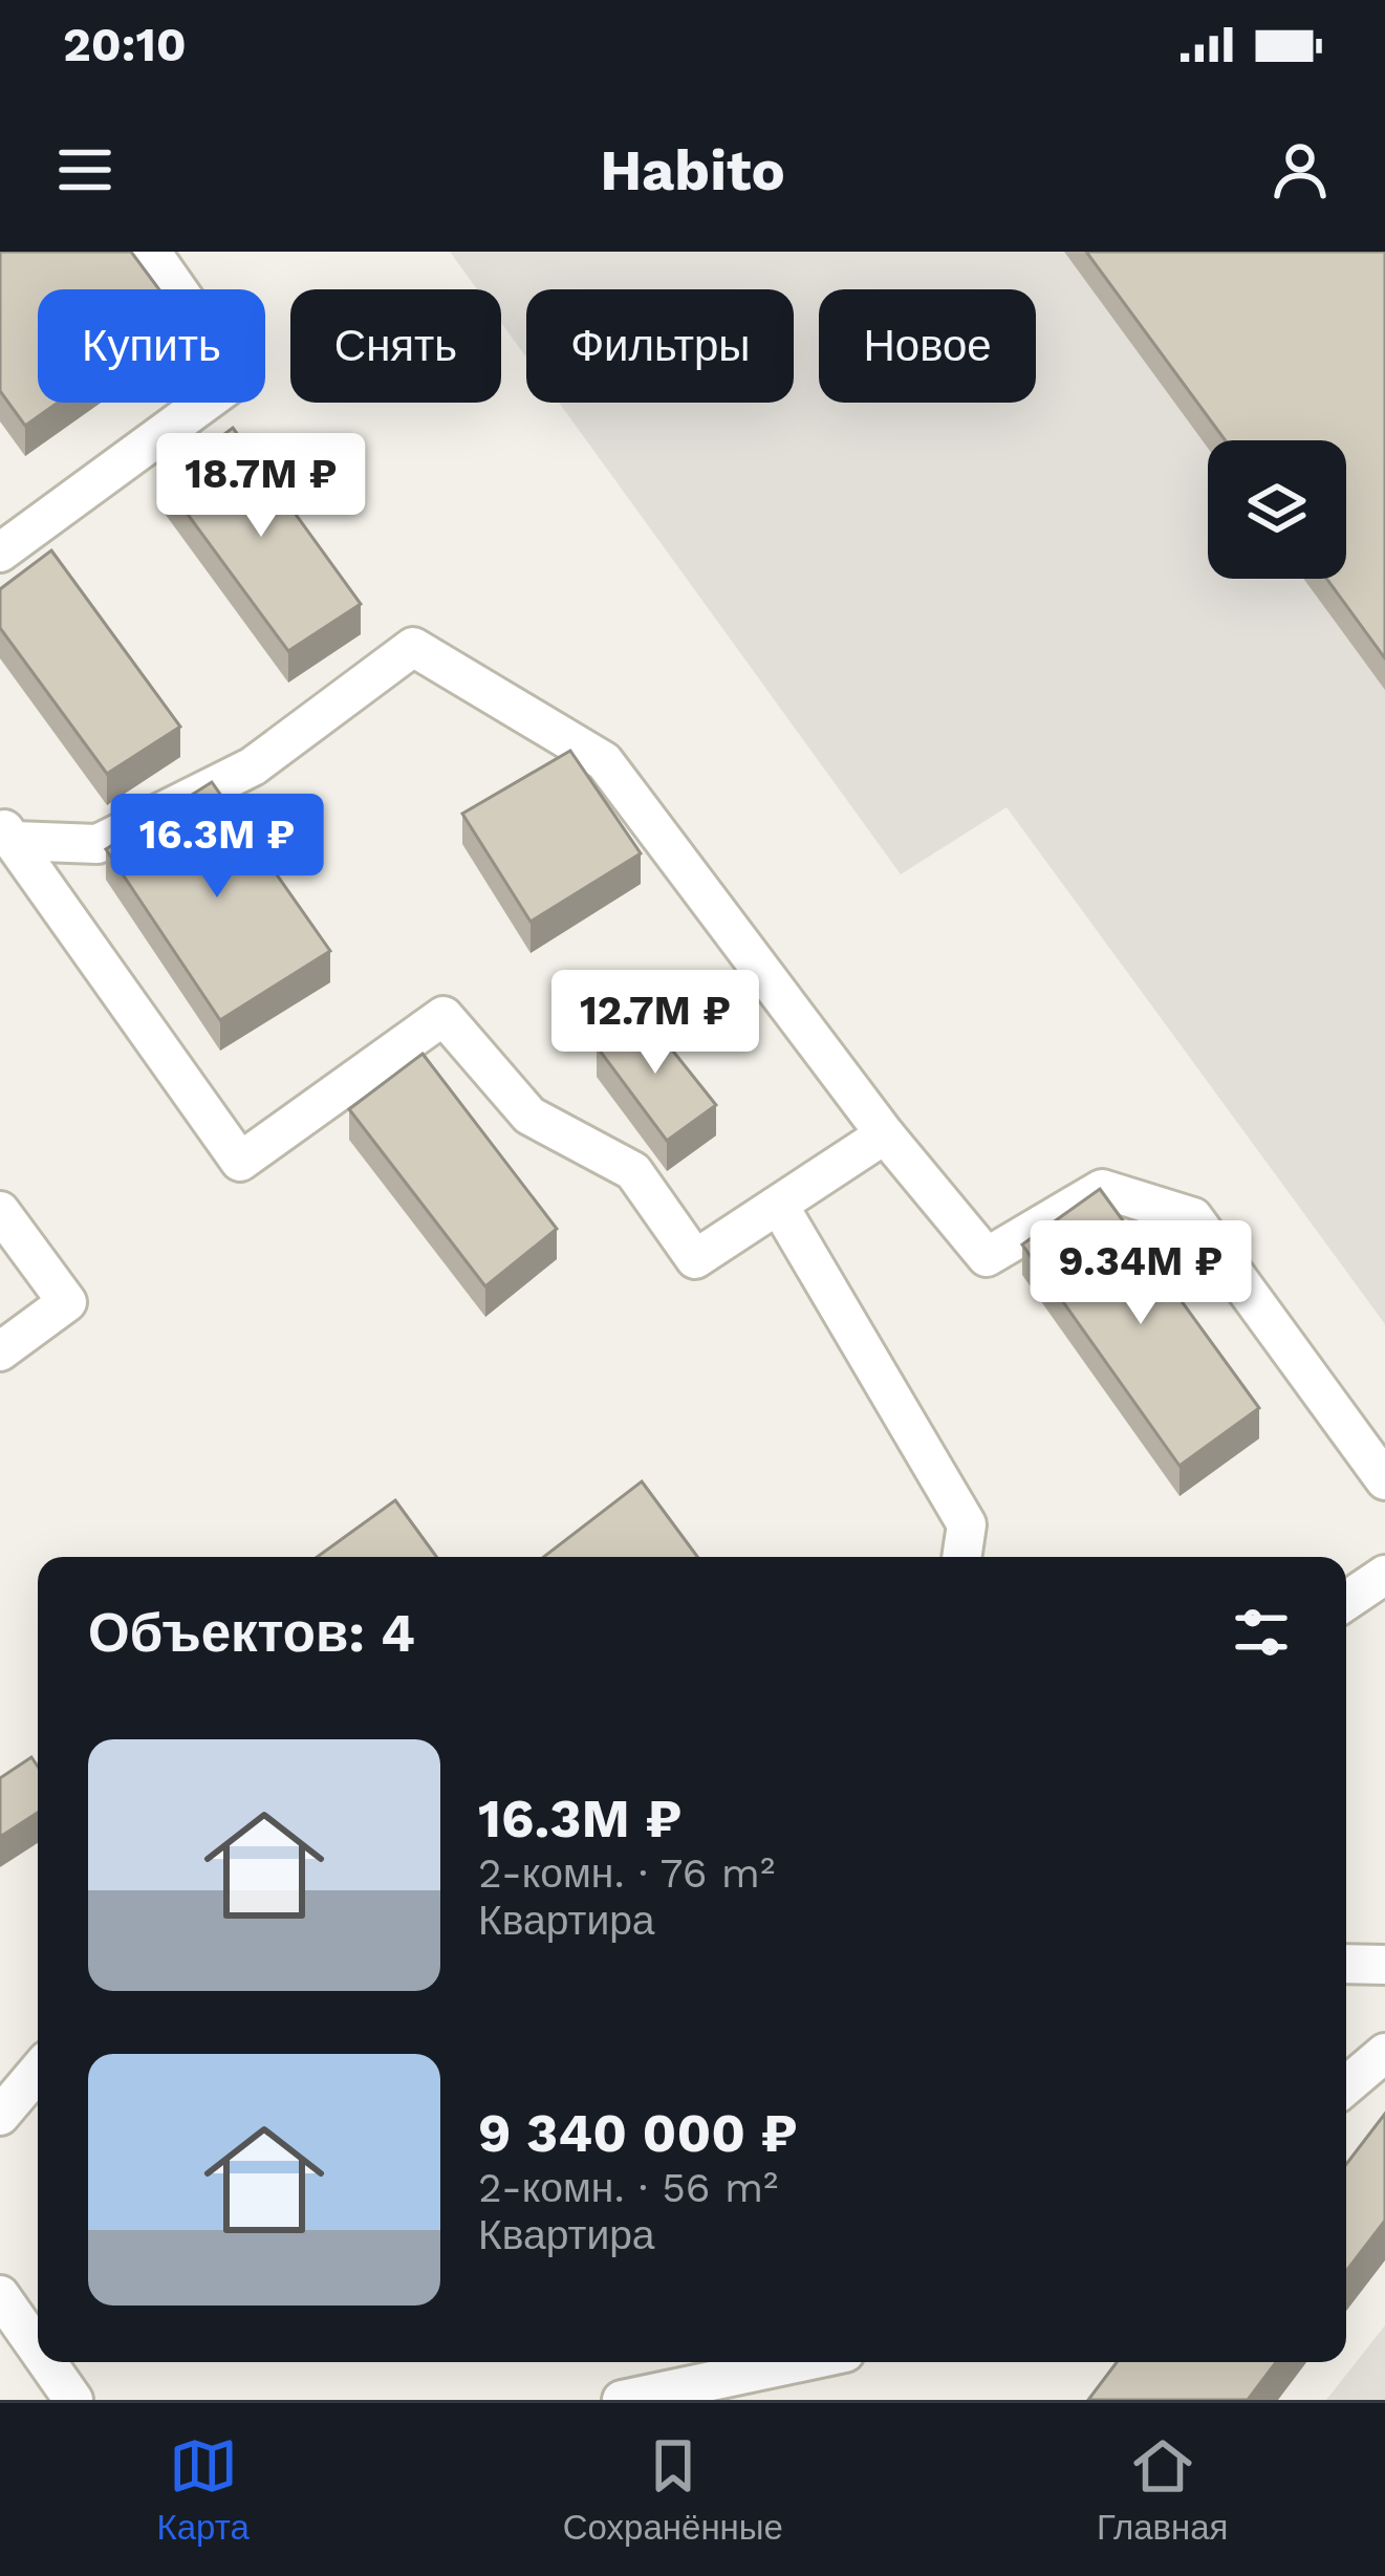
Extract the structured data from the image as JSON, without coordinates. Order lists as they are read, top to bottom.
{
  "page": {
    "status": "20:10",
    "header": "Habito",
    "chip": [
      "Купить",
      "Снять",
      "Фильтры",
      "Новое"
    ],
    "price": [
      "18.7M ₽",
      "16.3M ₽",
      "12.7M ₽",
      "9.34M ₽"
    ],
    "heading": "Объектов: 4",
    "list": [
      {
        "name": "16.3M ₽",
        "note": "2-комн. · 76 m² · Квартира"
      },
      {
        "name": "9 340 000 ₽",
        "note": "2-комн. · 56 m² · Квартира"
      }
    ],
    "tabs": ["Карта", "Сохранённые", "Главная"]
  }
}
